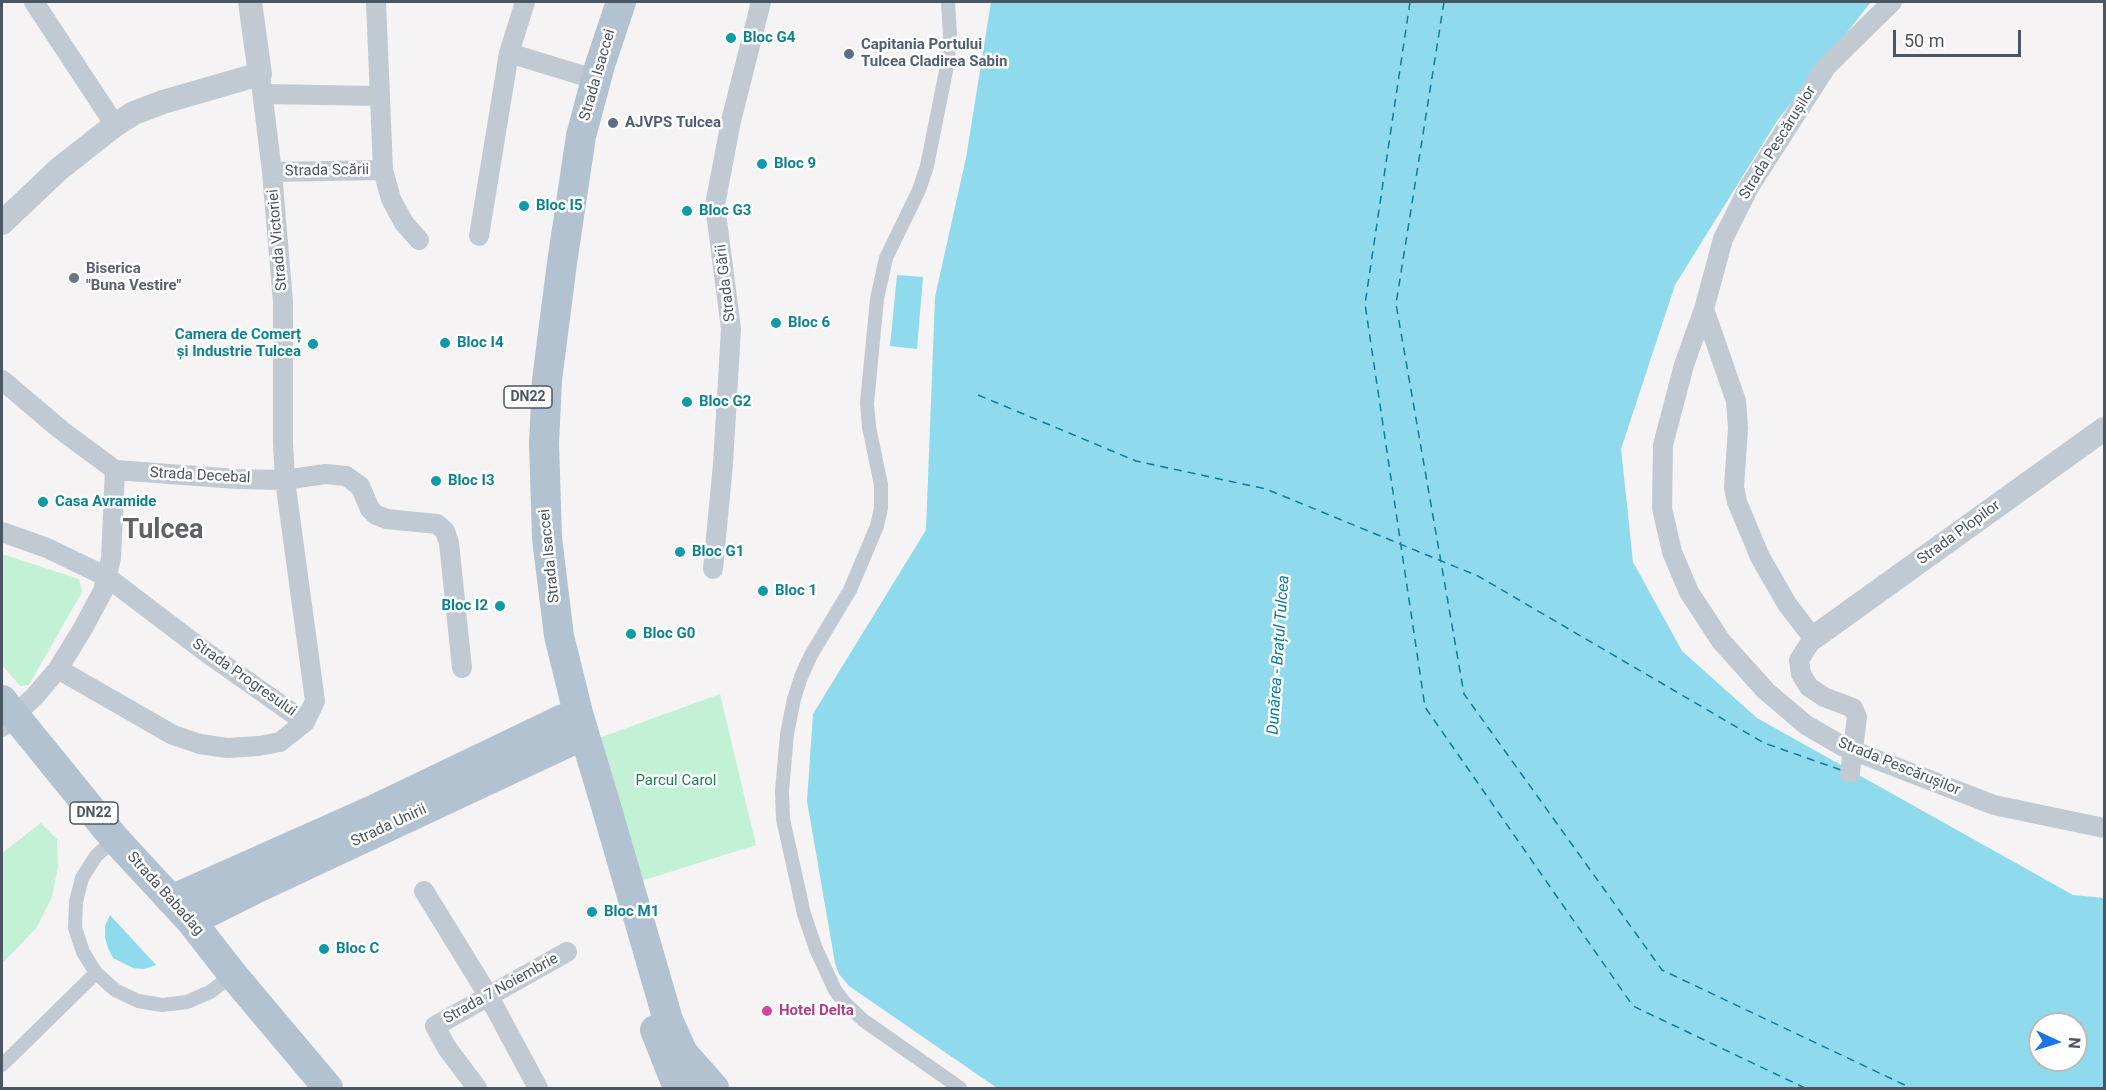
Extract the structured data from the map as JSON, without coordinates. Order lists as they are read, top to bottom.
{
  "streets": {
    "main road": [
      "Strada Isaccei",
      "DN22",
      "Strada Unirii",
      "Strada Babadag"
    ],
    "street": [
      "Strada Pescărușilor",
      "Strada Scării",
      "Strada Victoriei",
      "Strada Gării",
      "Strada Decebal",
      "Strada Plopilor",
      "Strada Progresului",
      "Strada 7 Noiembrie"
    ]
  },
  "crossings": [
    ["Strada Isaccei", "Strada Unirii"],
    ["Strada Scării", "Strada Victoriei"],
    ["Strada Victoriei", "Strada Decebal"],
    ["Strada Victoriei", "Strada Progresului"],
    ["Strada Decebal", "Strada Progresului"],
    ["Strada Unirii", "Strada Babadag"]
  ],
  "districts": ["Tulcea"],
  "water": ["Dunărea - Brațul Tulcea"],
  "parks": ["Parcul Carol"],
  "places": [
    "Bloc G4",
    "Capitania Portului Tulcea Cladirea Sabin",
    "AJVPS Tulcea",
    "Bloc 9",
    "Bloc I5",
    "Bloc G3",
    "Biserica \"Buna Vestire\"",
    "Bloc 6",
    "Bloc I4",
    "Camera de Comerț și Industrie Tulcea",
    "Bloc G2",
    "Bloc I3",
    "Casa Avramide",
    "Bloc G1",
    "Bloc 1",
    "Bloc I2",
    "Bloc G0",
    "Bloc M1",
    "Bloc C",
    "Hotel Delta"
  ],
  "scale_bar": "50 m",
  "north": "right"
}
